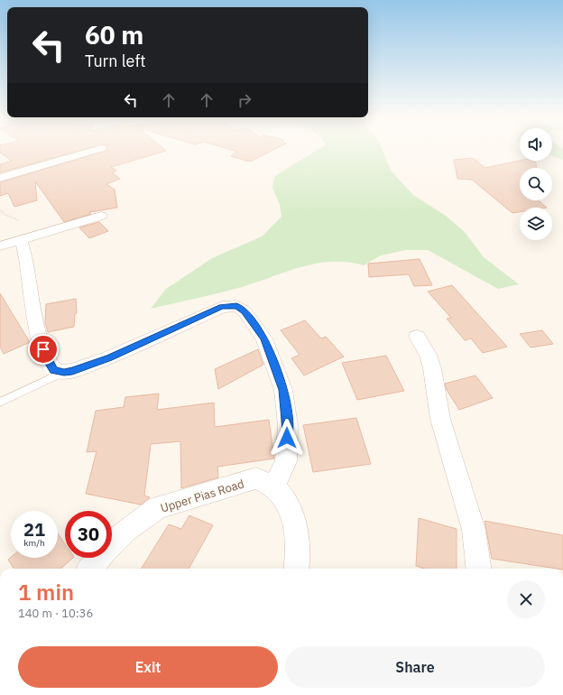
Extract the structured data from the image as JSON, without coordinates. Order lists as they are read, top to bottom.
{
  "streets": {
    "street": ["Upper Pias Road"]
  },
  "page": {
    "turn": ["60 m", "Turn left"],
    "speed": "21 km/h",
    "limit": "30",
    "heading": ["1 min", "140 m · 10:36"],
    "buttons": ["Exit", "Share"]
  }
}
